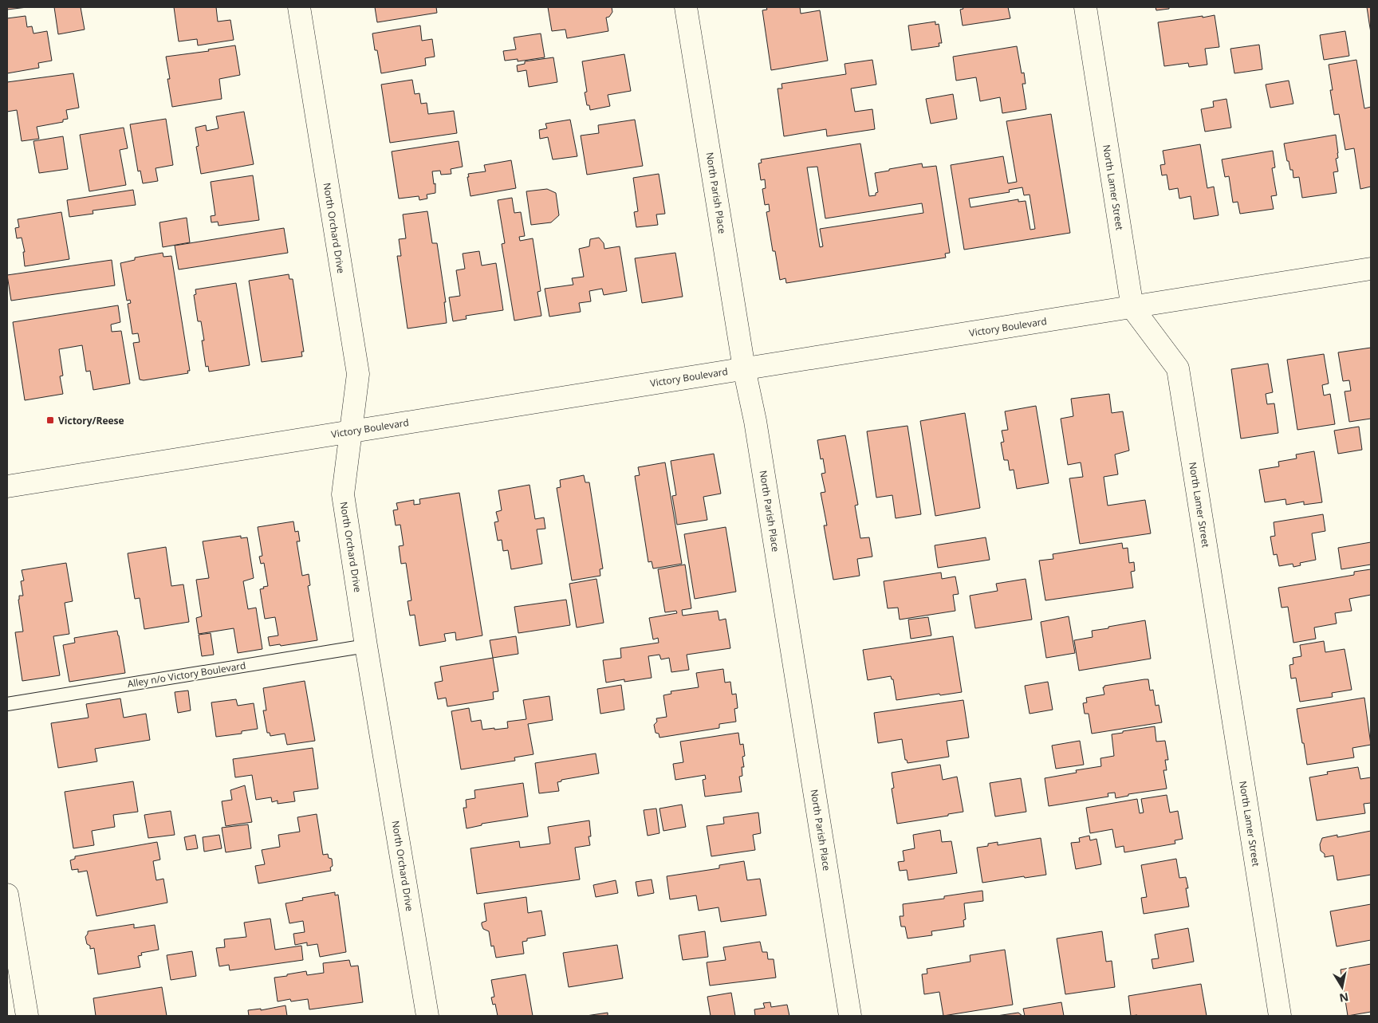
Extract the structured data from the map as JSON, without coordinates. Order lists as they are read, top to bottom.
{
  "streets": {
    "street": [
      "North Lamer Street",
      "North Parish Place",
      "North Orchard Drive",
      "Victory Boulevard"
    ],
    "lane": ["Alley n/o Victory Boulevard"]
  },
  "crossings": [
    ["North Lamer Street", "Victory Boulevard"],
    ["North Parish Place", "Victory Boulevard"],
    ["North Orchard Drive", "Victory Boulevard"],
    ["North Orchard Drive", "Alley n/o Victory Boulevard"]
  ],
  "places": {
    "transit": ["Victory/Reese"]
  },
  "north": "bottom"
}
